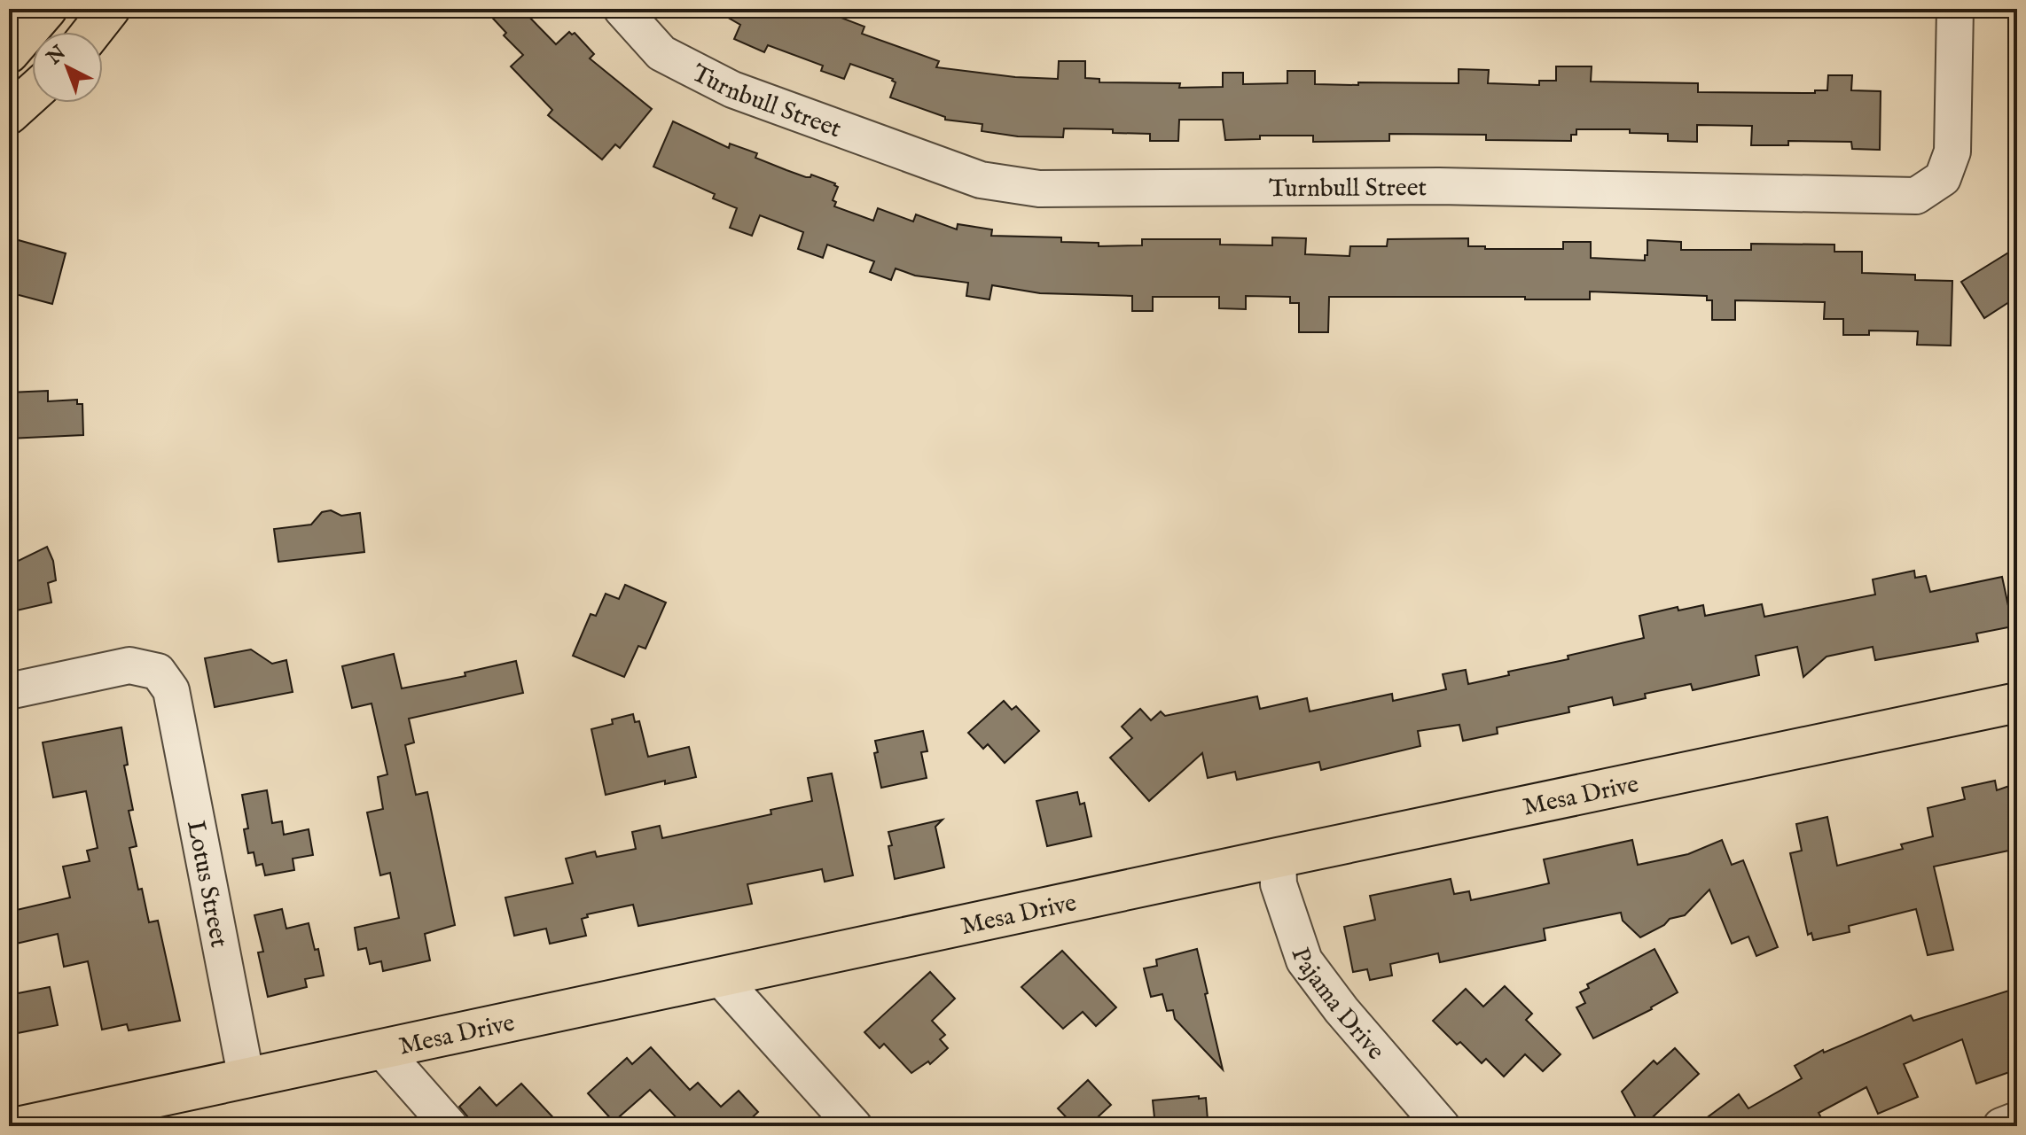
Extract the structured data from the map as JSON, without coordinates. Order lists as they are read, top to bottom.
{
  "streets": {
    "main road": ["Mesa Drive"],
    "street": ["Turnbull Street", "Lotus Street", "Pajama Drive"]
  },
  "crossings": [
    ["Mesa Drive", "Lotus Street"],
    ["Mesa Drive", "Pajama Drive"]
  ],
  "north": "top left"
}
